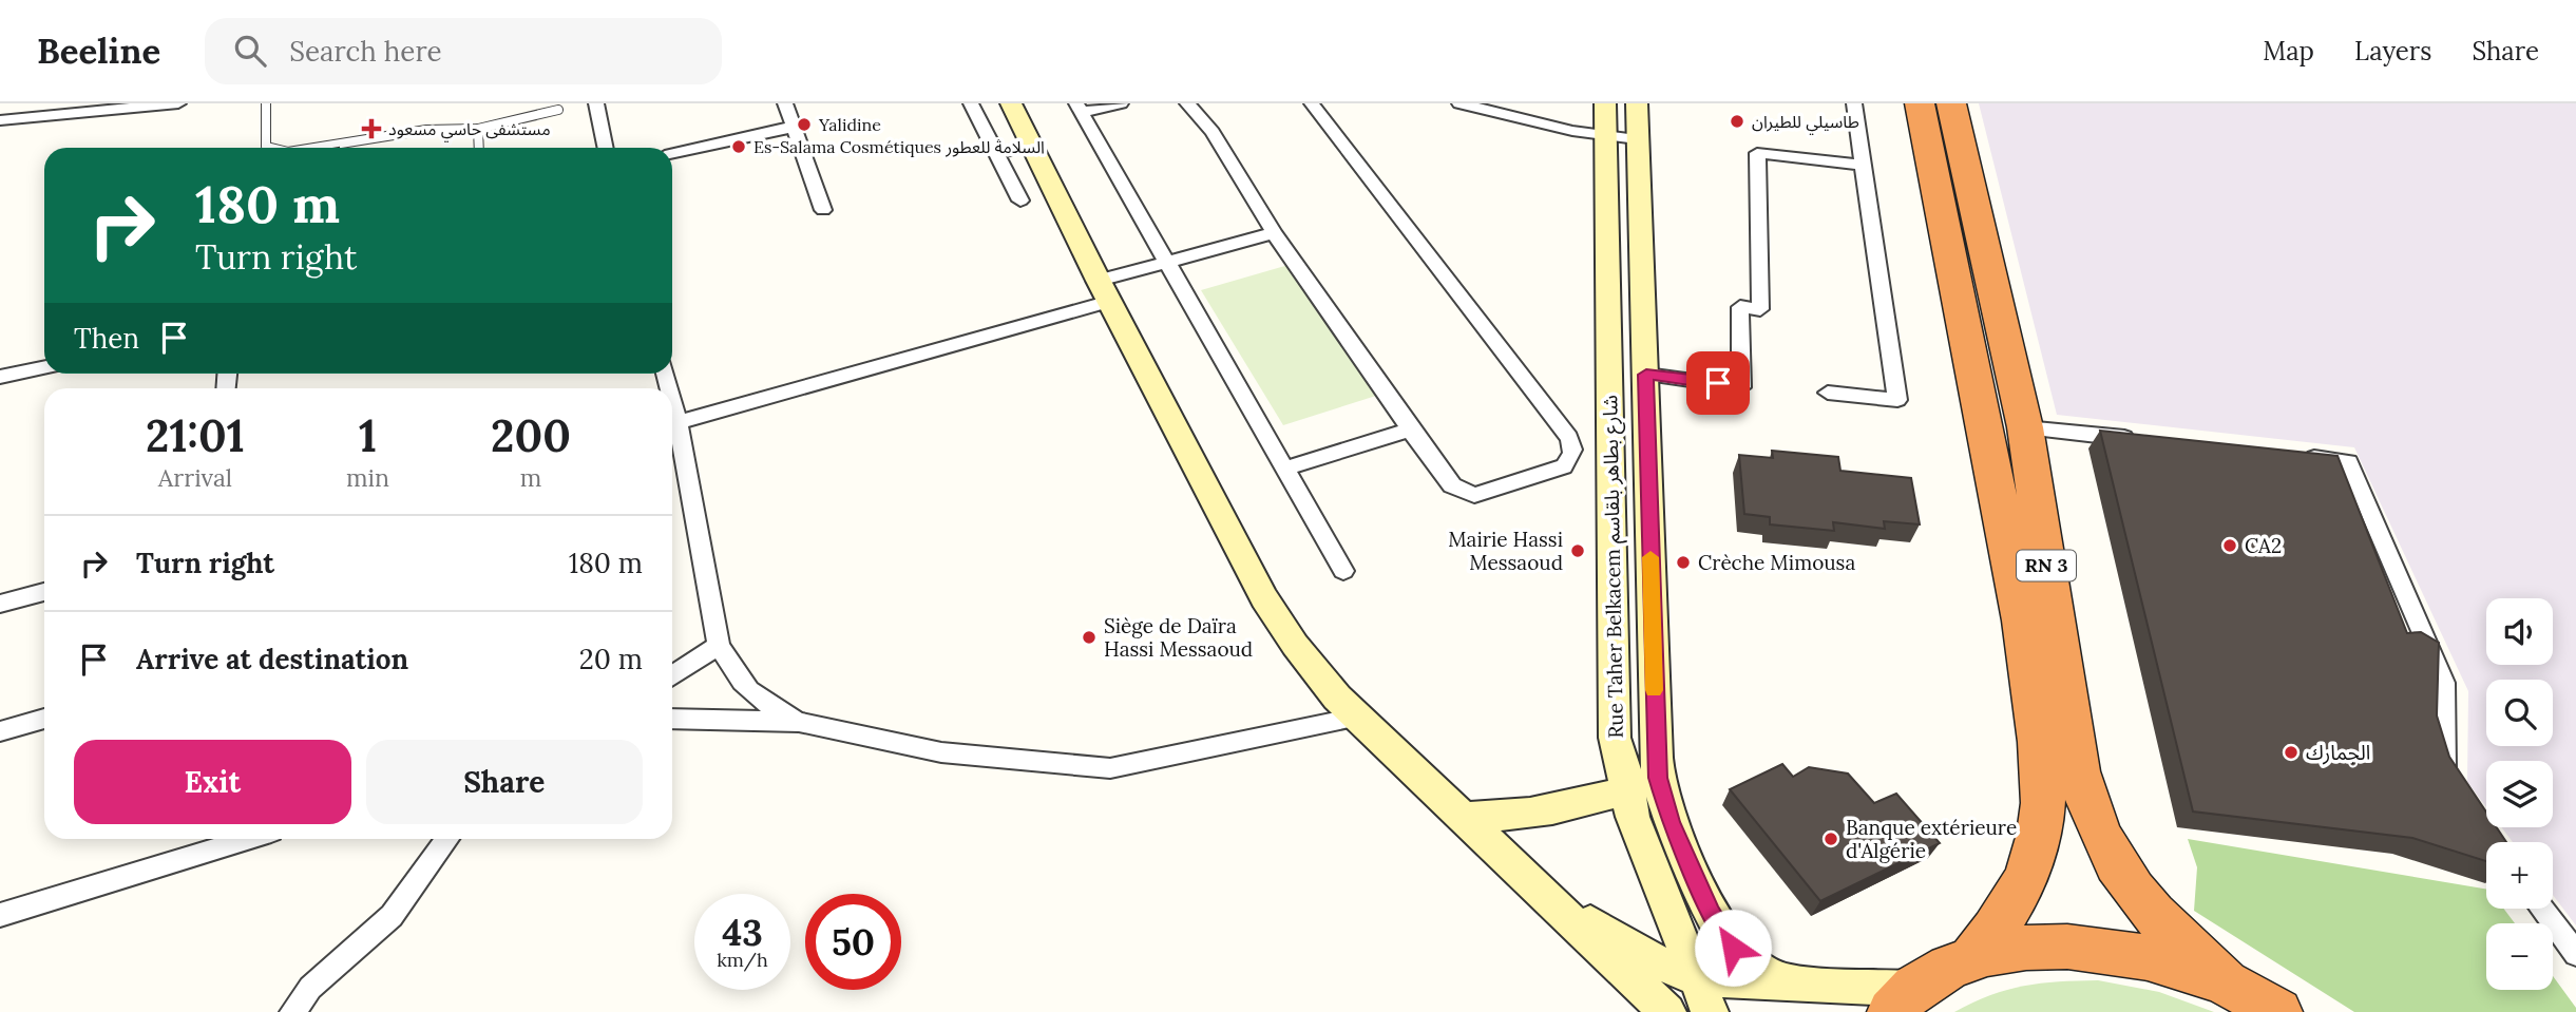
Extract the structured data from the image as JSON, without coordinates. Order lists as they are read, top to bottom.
{
  "streets": {
    "highway": ["RN 3"],
    "main road": ["Rue Taher Belkacem شارع بطاهر بلقاسم"]
  },
  "places": {
    "other": [
      "طاسيلي للطيران",
      "Yalidine",
      "Es-Salama Cosmétiques السلامة للعطور",
      "CA2",
      "Mairie Hassi Messaoud",
      "Crèche Mimousa",
      "Siège de Daïra Hassi Messaoud",
      "الجمارك",
      "Banque extérieure d'Algérie"
    ],
    "health": ["مستشفى حاسي مسعود"]
  },
  "page": {
    "header": "Beeline",
    "search": "Search here",
    "nav": ["Map", "Layers", "Share"],
    "turn": ["180 m", "Turn right"],
    "then": "Then",
    "eta": [
      "21:01",
      "Arrival",
      "1",
      "min",
      "200",
      "m"
    ],
    "list": [
      {
        "name": "Turn right",
        "value": "180 m"
      },
      {
        "name": "Arrive at destination",
        "value": "20 m"
      }
    ],
    "map_buttons": ["+", "−"],
    "buttons": ["Exit", "Share"],
    "speed": "43 km/h",
    "limit": "50"
  }
}
